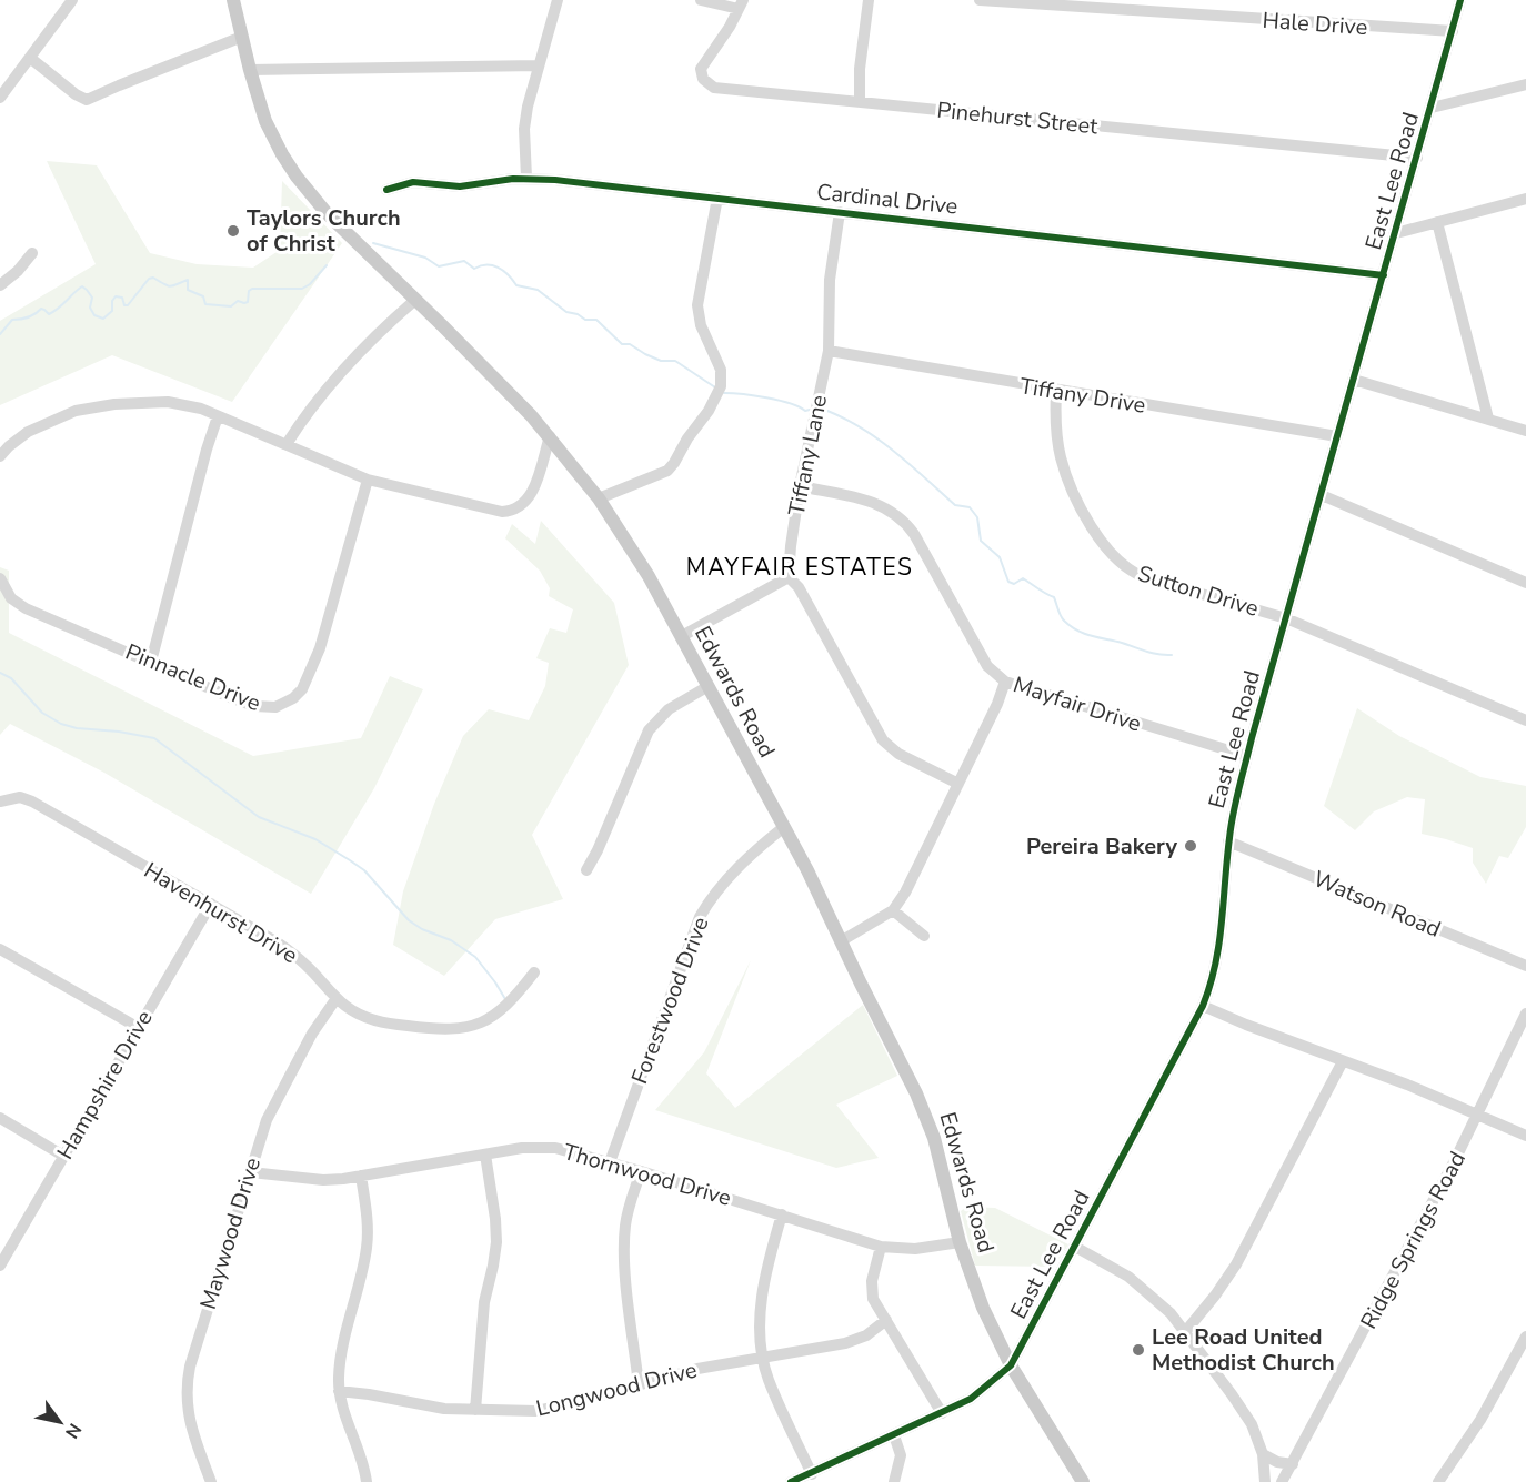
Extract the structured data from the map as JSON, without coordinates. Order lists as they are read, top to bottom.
{
  "streets": {
    "main road": ["Edwards Road"],
    "street": [
      "Hale Drive",
      "Pinehurst Street",
      "East Lee Road",
      "Cardinal Drive",
      "Tiffany Drive",
      "Tiffany Lane",
      "Sutton Drive",
      "Pinnacle Drive",
      "Mayfair Drive",
      "Watson Road",
      "Havenhurst Drive",
      "Forestwood Drive",
      "Hampshire Drive",
      "Thornwood Drive",
      "Maywood Drive",
      "Ridge Springs Road",
      "Longwood Drive"
    ]
  },
  "crossings": [
    ["Hale Drive", "East Lee Road"],
    ["Pinehurst Street", "East Lee Road"],
    ["East Lee Road", "Cardinal Drive"],
    ["East Lee Road", "Tiffany Drive"],
    ["East Lee Road", "Sutton Drive"],
    ["East Lee Road", "Edwards Road"],
    ["East Lee Road", "Mayfair Drive"],
    ["East Lee Road", "Watson Road"],
    ["Cardinal Drive", "Tiffany Lane"],
    ["Tiffany Drive", "Tiffany Lane"],
    ["Tiffany Drive", "Sutton Drive"],
    ["Tiffany Lane", "Mayfair Drive"],
    ["Edwards Road", "Forestwood Drive"],
    ["Edwards Road", "Thornwood Drive"],
    ["Havenhurst Drive", "Hampshire Drive"],
    ["Havenhurst Drive", "Maywood Drive"],
    ["Forestwood Drive", "Thornwood Drive"],
    ["Thornwood Drive", "Maywood Drive"]
  ],
  "districts": ["MAYFAIR ESTATES"],
  "places": ["Taylors Church of Christ", "Pereira Bakery", "Lee Road United Methodist Church"],
  "north": "bottom right"
}
